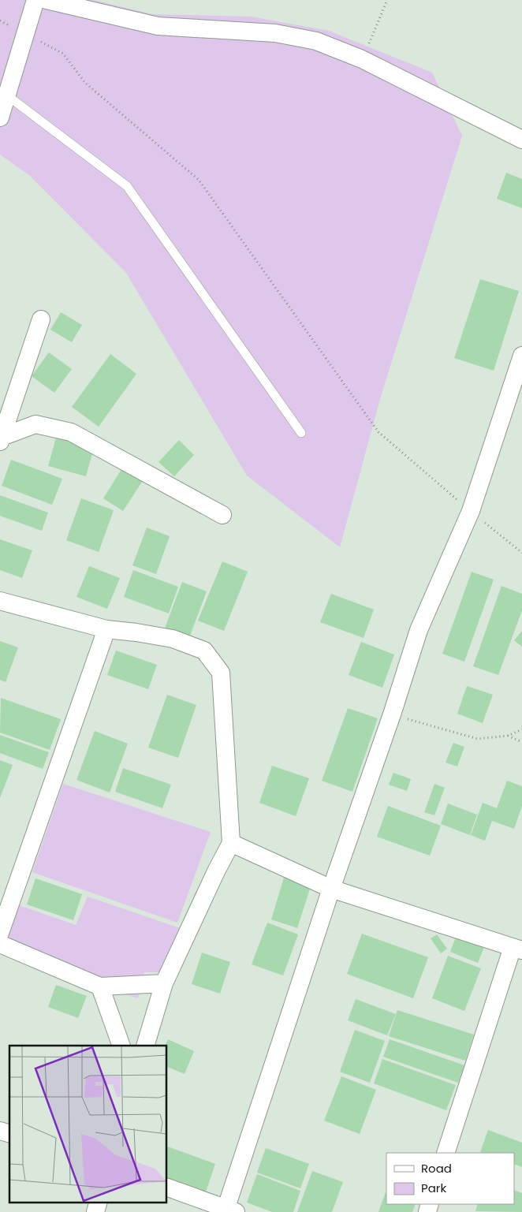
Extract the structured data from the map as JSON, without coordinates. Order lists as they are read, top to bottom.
{
  "legend": ["Road", "Park"]
}
